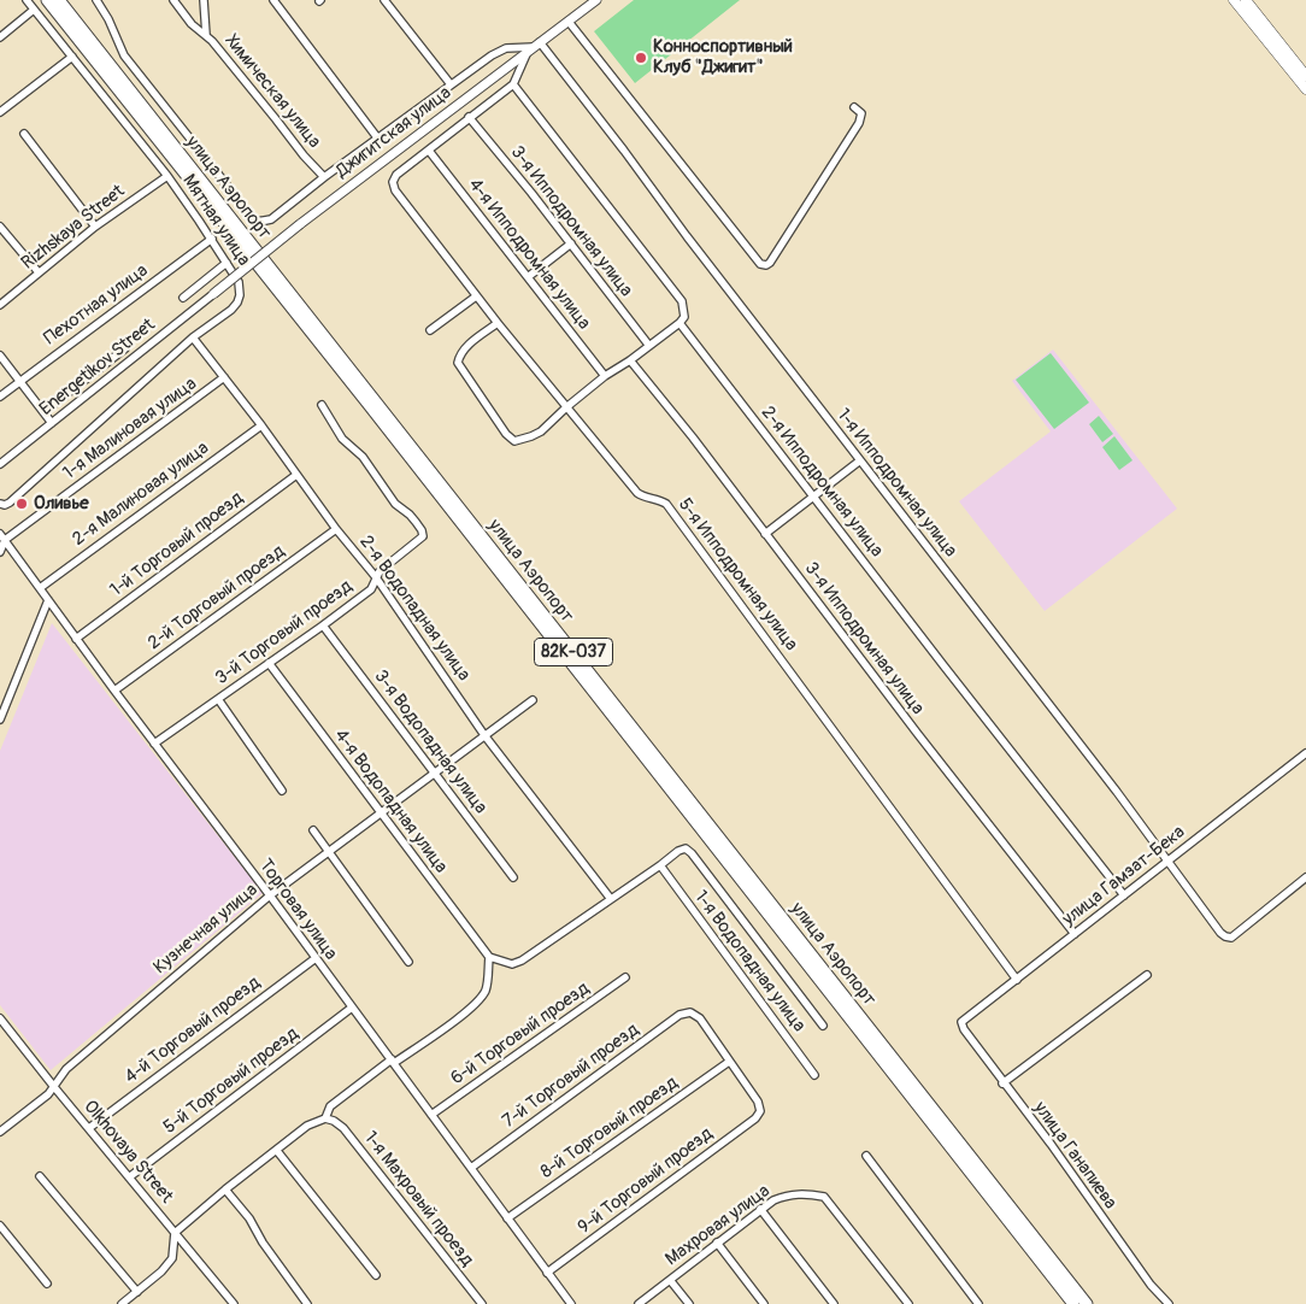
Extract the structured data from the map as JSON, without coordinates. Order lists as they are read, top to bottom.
{
  "streets": {
    "main road": ["улица Аэропорт", "82К-037"],
    "street": [
      "Химическая улица",
      "Джигитская улица",
      "Мятная улица",
      "3-я Ипподромная улица",
      "Rizhskaya Street",
      "4-я Ипподромная улица",
      "Пехотная улица",
      "Energetikov Street",
      "1-я Малиновая улица",
      "2-я Ипподромная улица",
      "1-я Ипподромная улица",
      "2-я Малиновая улица",
      "1-й Торговый проезд",
      "5-я Ипподромная улица",
      "2-й Торговый проезд",
      "2-я Водопадная улица",
      "3-й Торговый проезд",
      "3-я Водопадная улица",
      "4-я Водопадная улица",
      "улица Гамзат-Бека",
      "Торговая улица",
      "Кузнечная улица",
      "1-я Водопадная улица",
      "4-й Торговый проезд",
      "6-й Торговый проезд",
      "7-й Торговый проезд",
      "5-й Торговый проезд",
      "8-й Торговый проезд",
      "Olkhovaya Street",
      "улица Ганапиева",
      "9-й Торговый проезд",
      "1-я Махровый проезд",
      "Махровая улица"
    ]
  },
  "crossings": [
    ["Джигитская улица", "Energetikov Street"],
    ["Джигитская улица", "1-я Ипподромная улица"],
    ["Мятная улица", "Rizhskaya Street"],
    ["Мятная улица", "Пехотная улица"],
    ["Мятная улица", "2-я Водопадная улица"],
    ["3-я Ипподромная улица", "улица Гамзат-Бека"],
    ["4-я Ипподромная улица", "5-я Ипподромная улица"],
    ["1-я Малиновая улица", "2-я Водопадная улица"],
    ["1-я Малиновая улица", "Торговая улица"],
    ["2-я Ипподромная улица", "улица Гамзат-Бека"],
    ["1-я Ипподромная улица", "улица Гамзат-Бека"],
    ["2-я Малиновая улица", "2-я Водопадная улица"],
    ["2-я Малиновая улица", "Торговая улица"],
    ["1-й Торговый проезд", "2-я Водопадная улица"],
    ["1-й Торговый проезд", "Торговая улица"],
    ["5-я Ипподромная улица", "улица Гамзат-Бека"],
    ["2-й Торговый проезд", "2-я Водопадная улица"],
    ["2-й Торговый проезд", "Торговая улица"],
    ["2-я Водопадная улица", "3-й Торговый проезд"],
    ["2-я Водопадная улица", "Кузнечная улица"],
    ["3-й Торговый проезд", "3-я Водопадная улица"],
    ["3-й Торговый проезд", "4-я Водопадная улица"],
    ["3-й Торговый проезд", "Торговая улица"],
    ["3-я Водопадная улица", "Кузнечная улица"],
    ["4-я Водопадная улица", "Кузнечная улица"],
    ["улица Гамзат-Бека", "улица Ганапиева"],
    ["Торговая улица", "Кузнечная улица"],
    ["Торговая улица", "4-й Торговый проезд"],
    ["Торговая улица", "6-й Торговый проезд"],
    ["Торговая улица", "7-й Торговый проезд"],
    ["Торговая улица", "5-й Торговый проезд"],
    ["Торговая улица", "8-й Торговый проезд"],
    ["Торговая улица", "9-й Торговый проезд"],
    ["Кузнечная улица", "Olkhovaya Street"],
    ["4-й Торговый проезд", "Olkhovaya Street"],
    ["7-й Торговый проезд", "8-й Торговый проезд"],
    ["7-й Торговый проезд", "9-й Торговый проезд"],
    ["5-й Торговый проезд", "Olkhovaya Street"],
    ["8-й Торговый проезд", "9-й Торговый проезд"]
  ],
  "places": ["Конноспортивный Клуб \"Джигит\"", "Оливье"]
}
